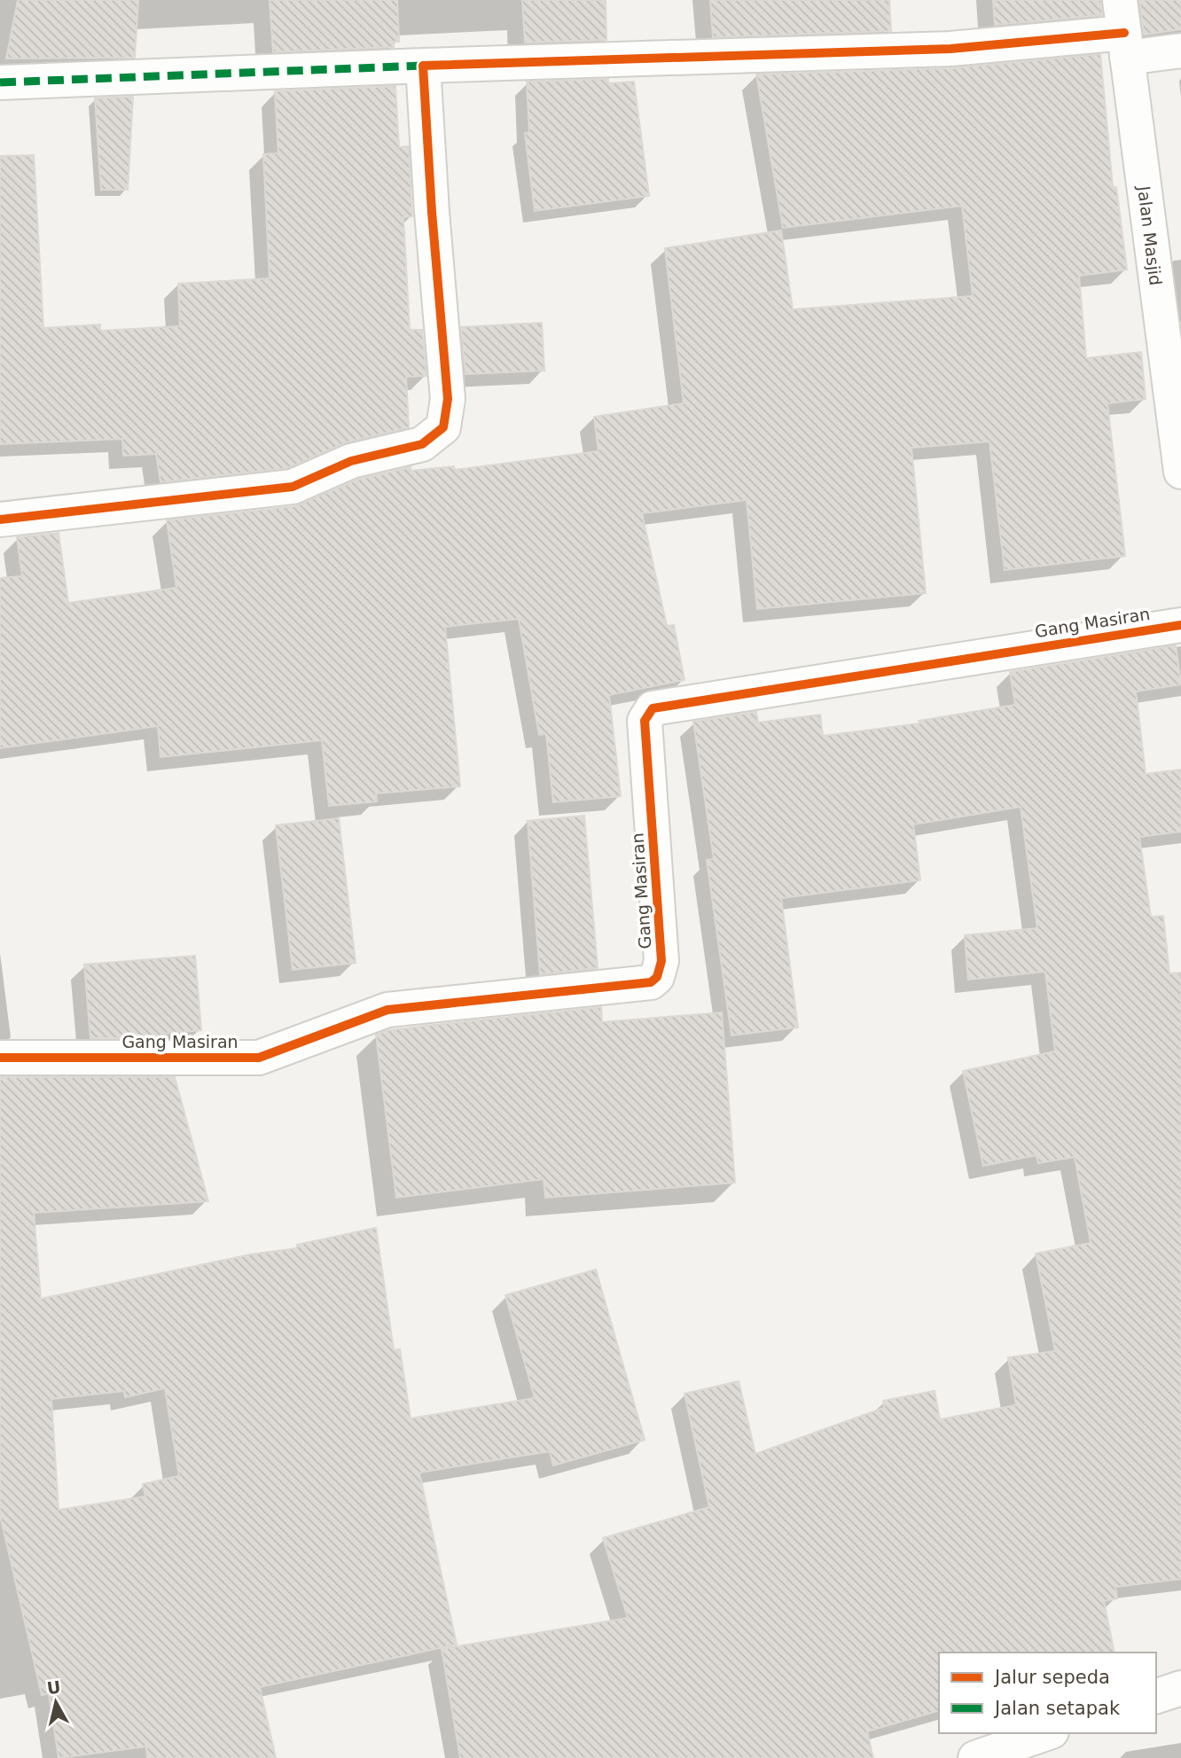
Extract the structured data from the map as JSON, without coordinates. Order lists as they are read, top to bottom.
{
  "streets": {
    "street": ["Jalan Masjid", "Gang Masiran"]
  },
  "legend": ["Jalur sepeda", "Jalan setapak"],
  "north": "top"
}
